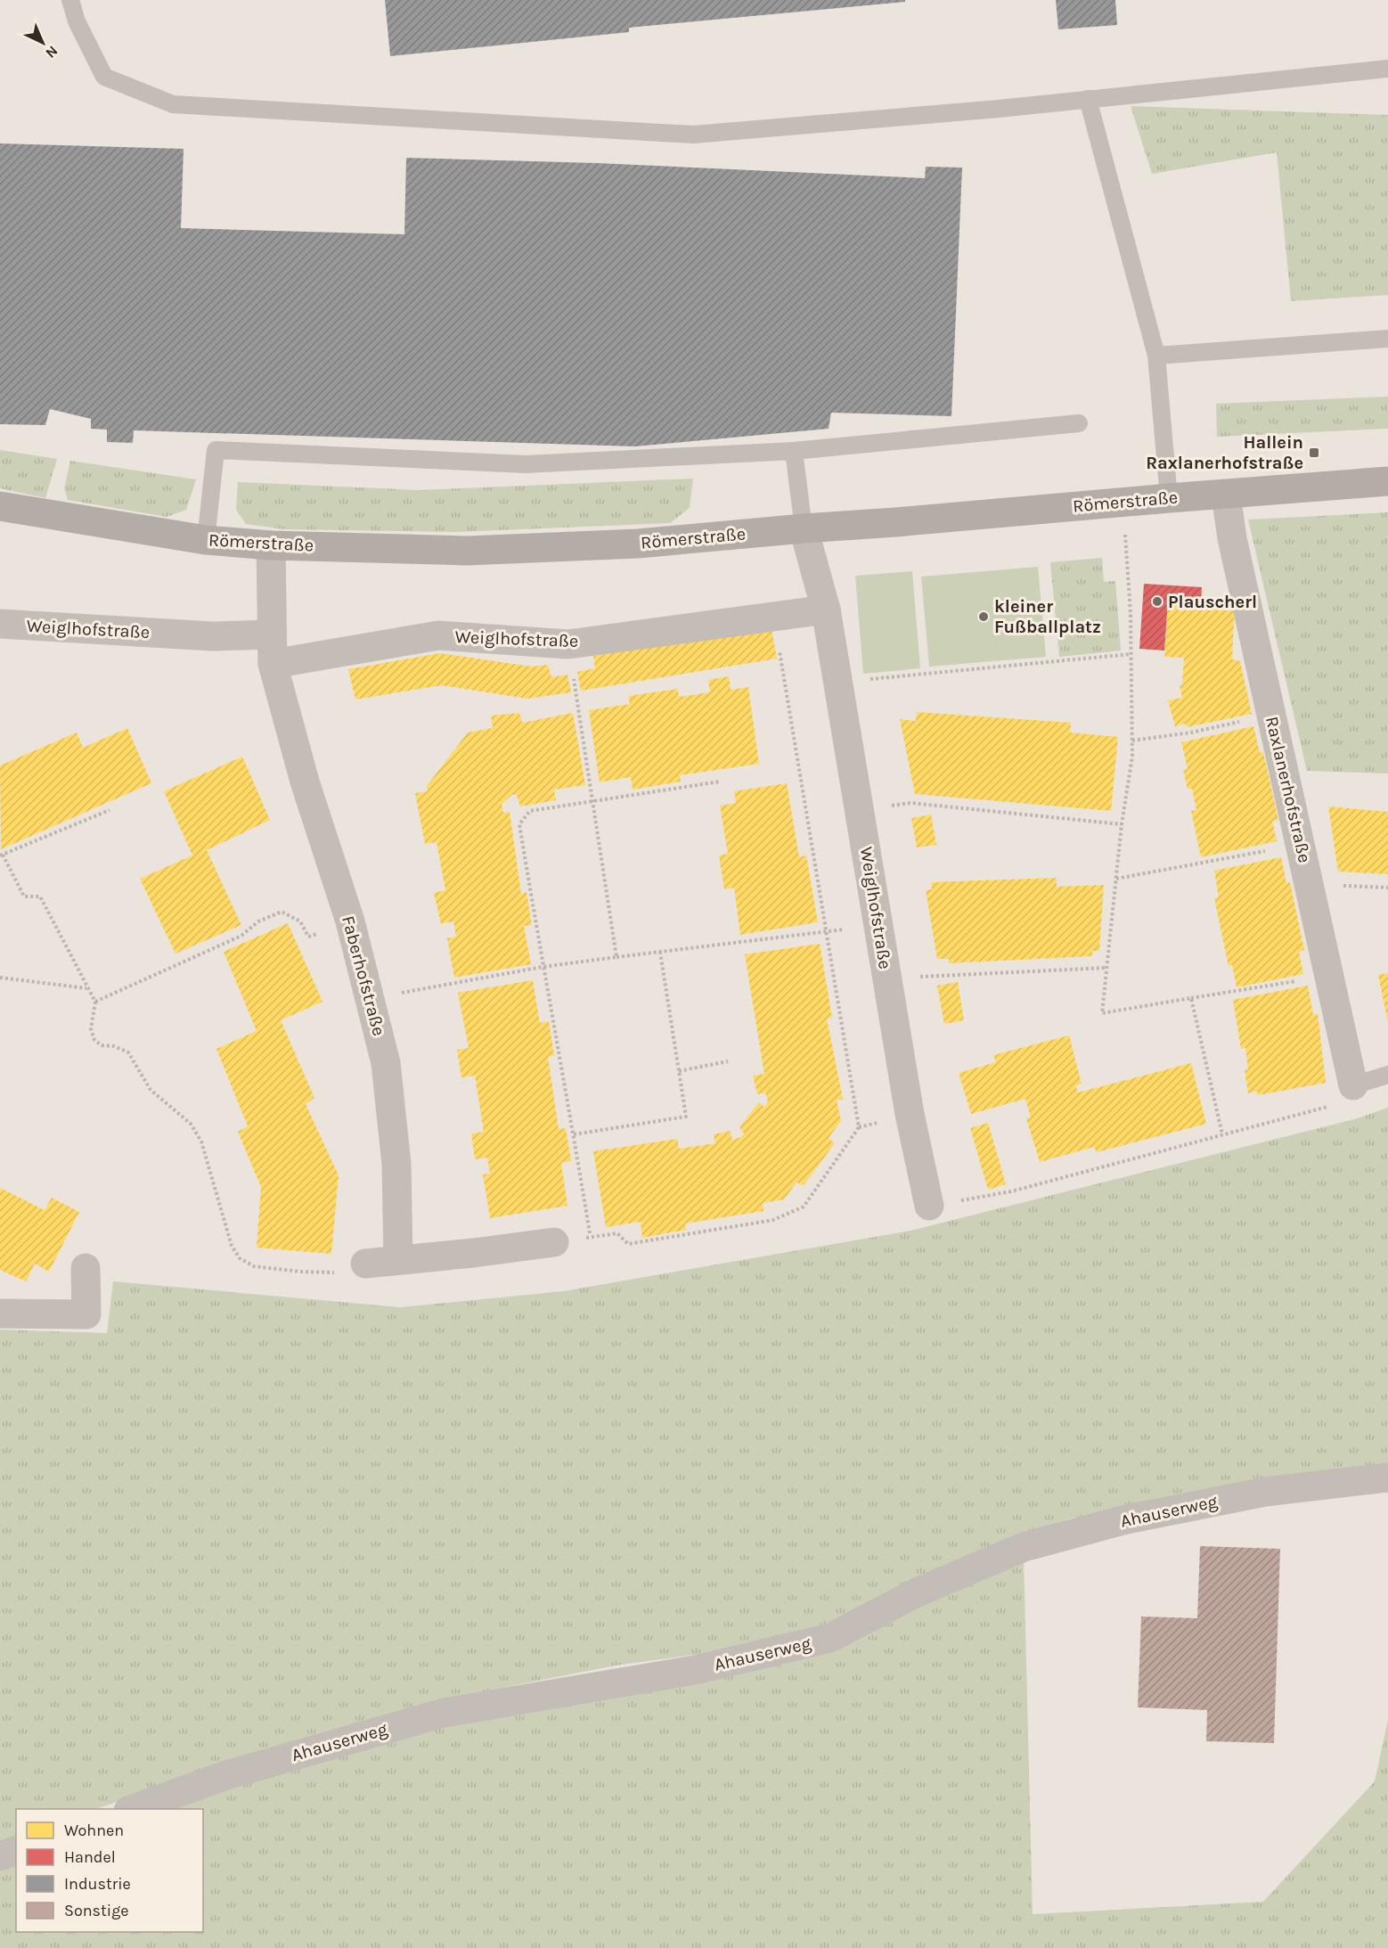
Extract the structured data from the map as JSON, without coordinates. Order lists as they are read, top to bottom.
{
  "streets": {
    "street": [
      "Römerstraße",
      "Weiglhofstraße",
      "Raxlanerhofstraße",
      "Faberhofstraße",
      "Ahauserweg"
    ]
  },
  "crossings": [
    ["Römerstraße", "Weiglhofstraße"],
    ["Römerstraße", "Raxlanerhofstraße"],
    ["Römerstraße", "Faberhofstraße"],
    ["Weiglhofstraße", "Faberhofstraße"]
  ],
  "places": {
    "transit": ["Hallein Raxlanerhofstraße"],
    "other": ["Plauscherl", "kleiner Fußballplatz"]
  },
  "legend": [
    "Wohnen",
    "Handel",
    "Industrie",
    "Sonstige"
  ],
  "north": "bottom right"
}
